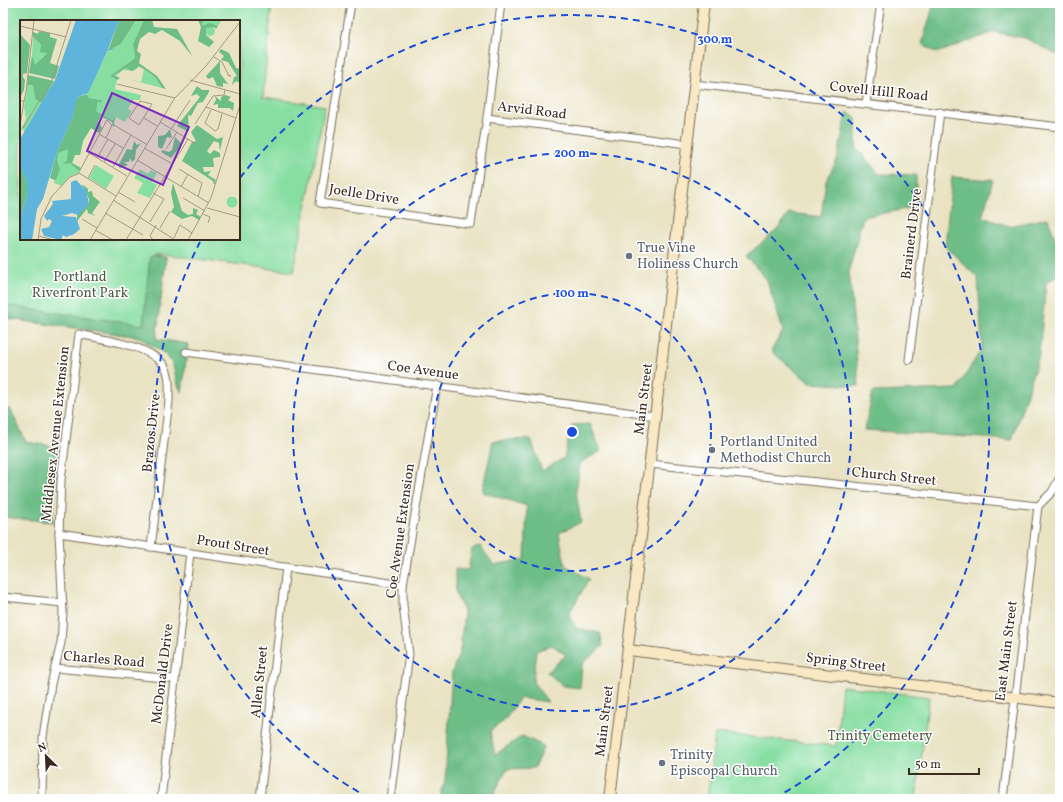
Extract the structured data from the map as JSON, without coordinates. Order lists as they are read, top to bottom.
{
  "streets": {
    "main road": ["Main Street", "Spring Street"],
    "street": [
      "Covell Hill Road",
      "Arvid Road",
      "Joelle Drive",
      "Brainerd Drive",
      "Coe Avenue",
      "Brazos Drive",
      "Middlesex Avenue Extension",
      "Church Street",
      "Coe Avenue Extension",
      "Prout Street",
      "East Main Street",
      "Charles Road",
      "McDonald Drive",
      "Allen Street"
    ]
  },
  "crossings": [
    ["Covell Hill Road", "Brainerd Drive"],
    ["Covell Hill Road", "Main Street"],
    ["Arvid Road", "Joelle Drive"],
    ["Arvid Road", "Main Street"],
    ["Coe Avenue", "Main Street"],
    ["Coe Avenue", "Coe Avenue Extension"],
    ["Main Street", "Church Street"],
    ["Main Street", "Spring Street"],
    ["Brazos Drive", "Middlesex Avenue Extension"],
    ["Brazos Drive", "Prout Street"],
    ["Middlesex Avenue Extension", "Prout Street"],
    ["Middlesex Avenue Extension", "Charles Road"],
    ["Church Street", "East Main Street"],
    ["Coe Avenue Extension", "Prout Street"],
    ["Prout Street", "McDonald Drive"],
    ["Prout Street", "Allen Street"],
    ["East Main Street", "Spring Street"],
    ["Charles Road", "McDonald Drive"]
  ],
  "parks": ["Portland Riverfront Park", "Trinity Cemetery"],
  "places": ["True Vine Holiness Church", "Portland United Methodist Church", "Trinity Episcopal Church"],
  "scale_bar": "50 m",
  "north": "top left",
  "rings": ["300 m", "200 m", "100 m"]
}
